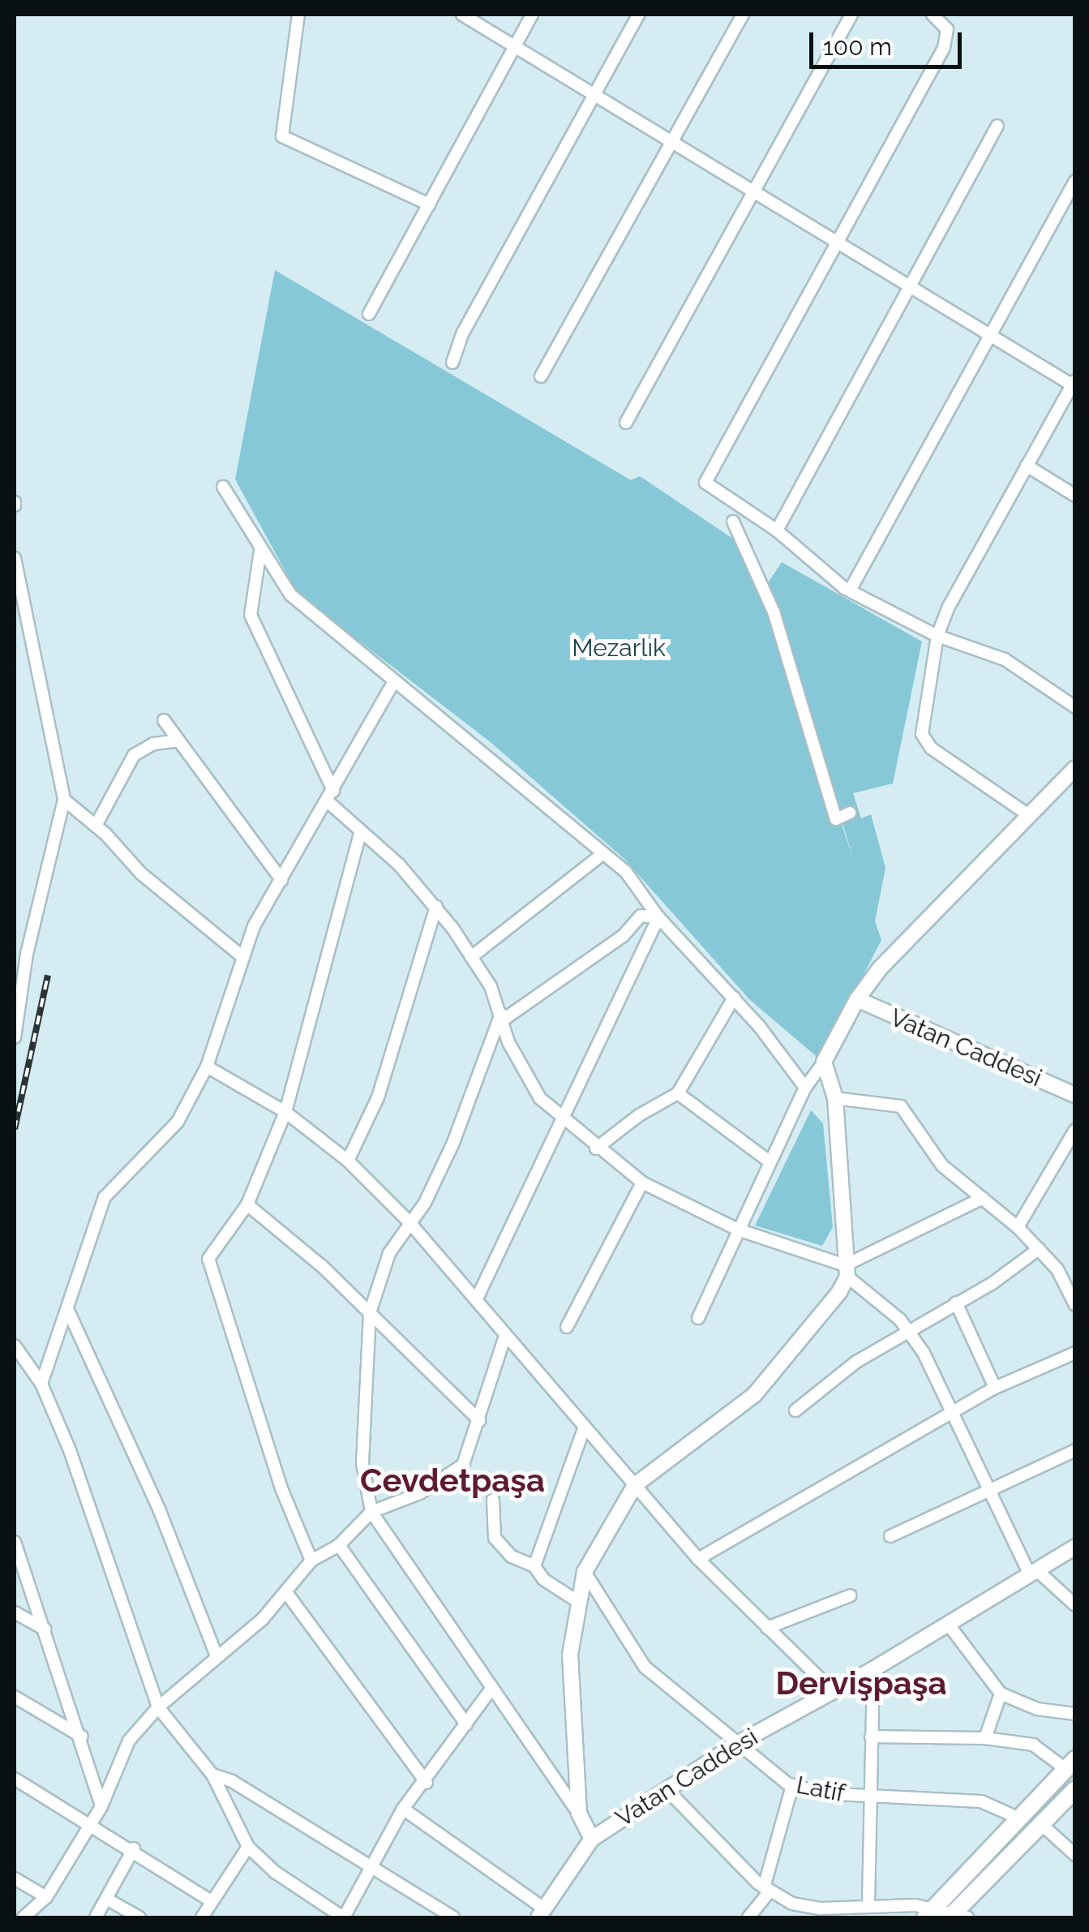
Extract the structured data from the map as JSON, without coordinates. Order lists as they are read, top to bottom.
{
  "streets": {
    "street": ["Vatan Caddesi", "Latif"]
  },
  "crossings": [
    ["Vatan Caddesi", "Latif"]
  ],
  "districts": ["Cevdetpaşa", "Dervişpaşa"],
  "parks": ["Mezarlık"],
  "scale_bar": "100 m"
}
